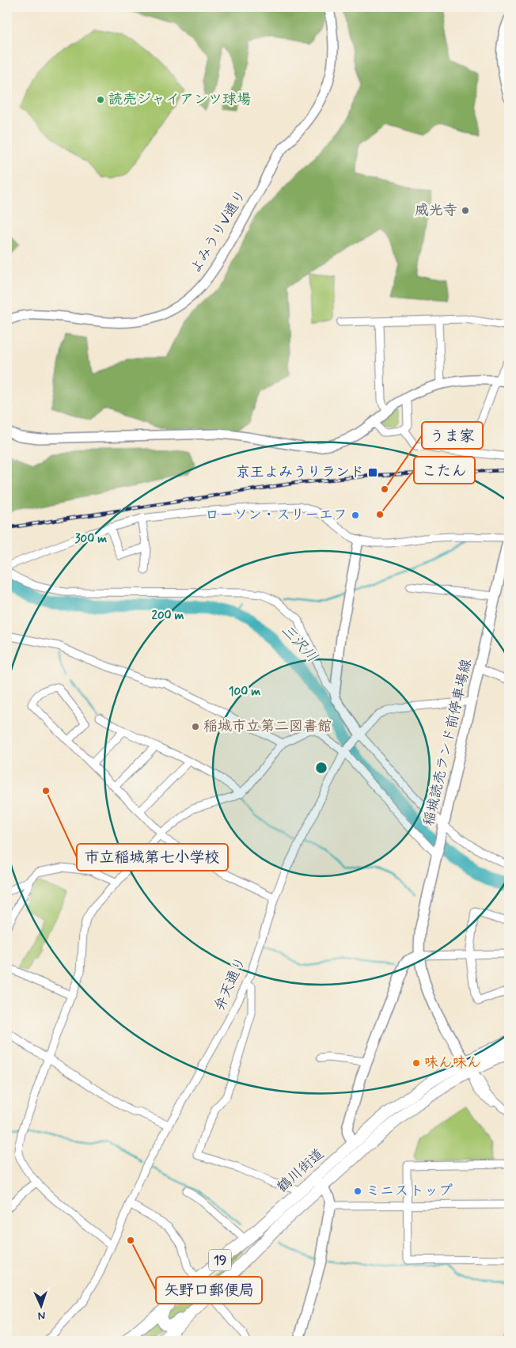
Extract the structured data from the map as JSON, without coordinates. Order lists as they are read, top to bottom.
{
  "streets": {
    "main road": ["稲城読売ランド前停車場線", "鶴川街道", "19"],
    "street": ["よみうりV通り", "弁天通り"]
  },
  "crossings": [
    ["稲城読売ランド前停車場線", "弁天通り"],
    ["稲城読売ランド前停車場線", "鶴川街道"]
  ],
  "water": ["三沢川"],
  "places": {
    "other": [
      "読売ジャイアンツ球場",
      "威光寺",
      "うま家",
      "こたん",
      "ローソン・スリーエフ",
      "稲城市立第二図書館",
      "市立稲城第七小学校",
      "味ん味ん",
      "ミニストップ",
      "矢野口郵便局"
    ],
    "transit": ["京王よみうりランド"]
  },
  "north": "bottom",
  "rings": ["300 m", "200 m", "100 m"]
}
